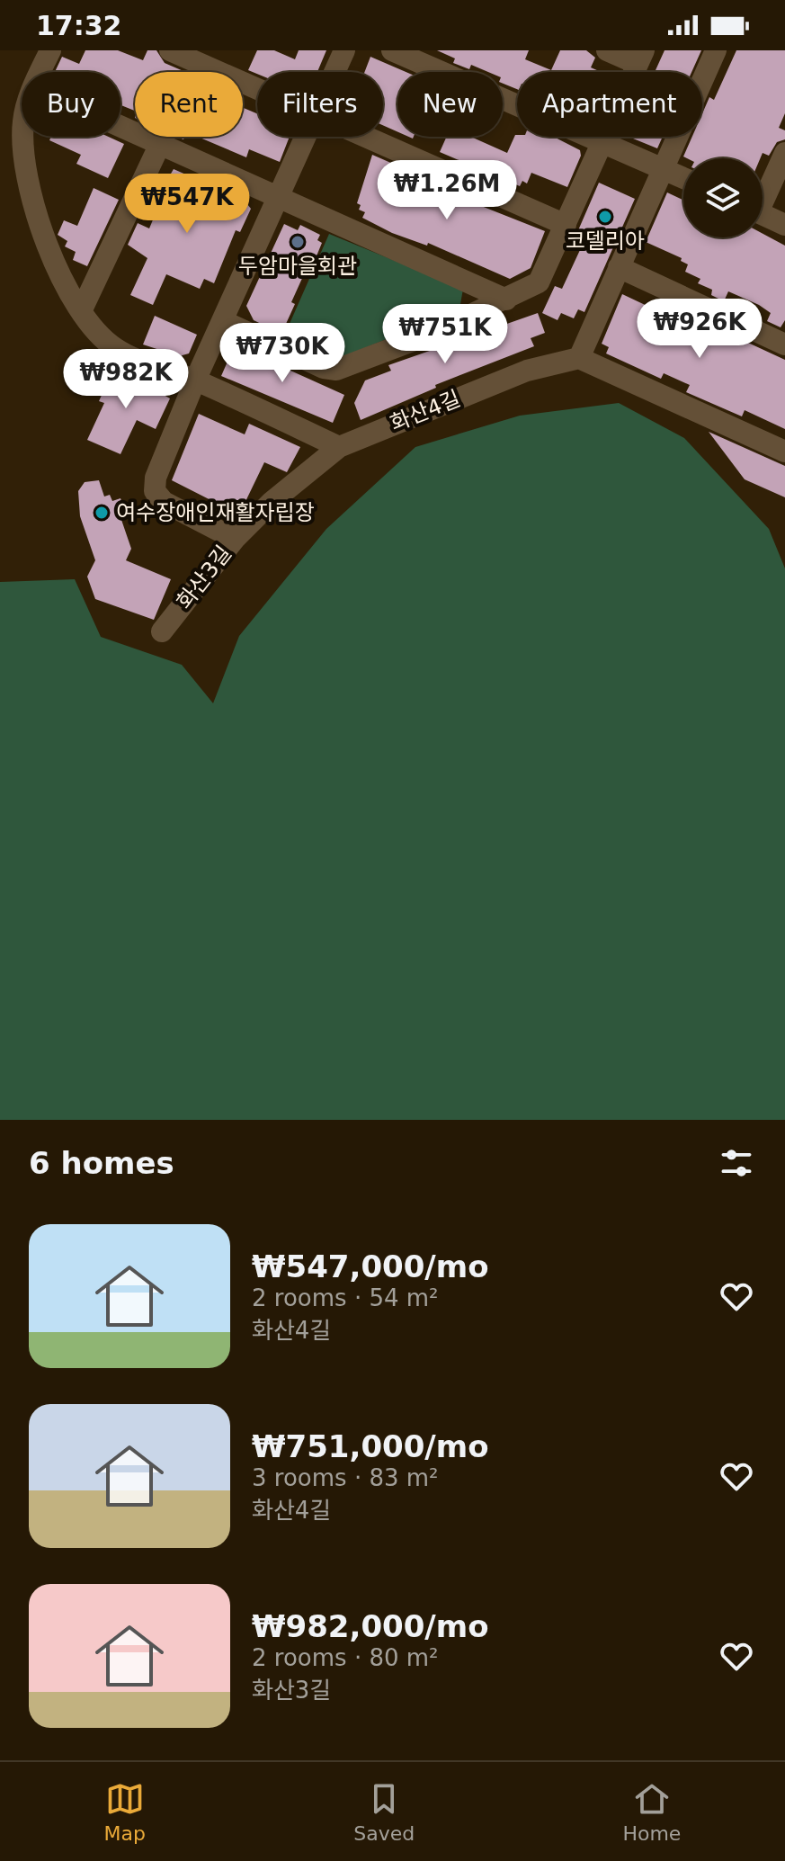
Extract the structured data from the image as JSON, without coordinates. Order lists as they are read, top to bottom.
{
  "streets": {
    "street": ["화산4길", "화산3길"]
  },
  "crossings": [
    ["화산4길", "화산3길"]
  ],
  "places": ["코델리아", "두암마을회관", "여수장애인재활자립장"],
  "page": {
    "status": "17:32",
    "chip": [
      "Buy",
      "Rent",
      "Filters",
      "New",
      "Apartment"
    ],
    "price": [
      "₩1.26M",
      "₩547K",
      "₩926K",
      "₩751K",
      "₩730K",
      "₩982K"
    ],
    "heading": "6 homes",
    "list": [
      {
        "name": "₩547,000/mo",
        "note": "2 rooms · 54 m² · 화산4길"
      },
      {
        "name": "₩751,000/mo",
        "note": "3 rooms · 83 m² · 화산4길"
      },
      {
        "name": "₩982,000/mo",
        "note": "2 rooms · 80 m² · 화산3길"
      }
    ],
    "tabs": ["Map", "Saved", "Home"]
  }
}
